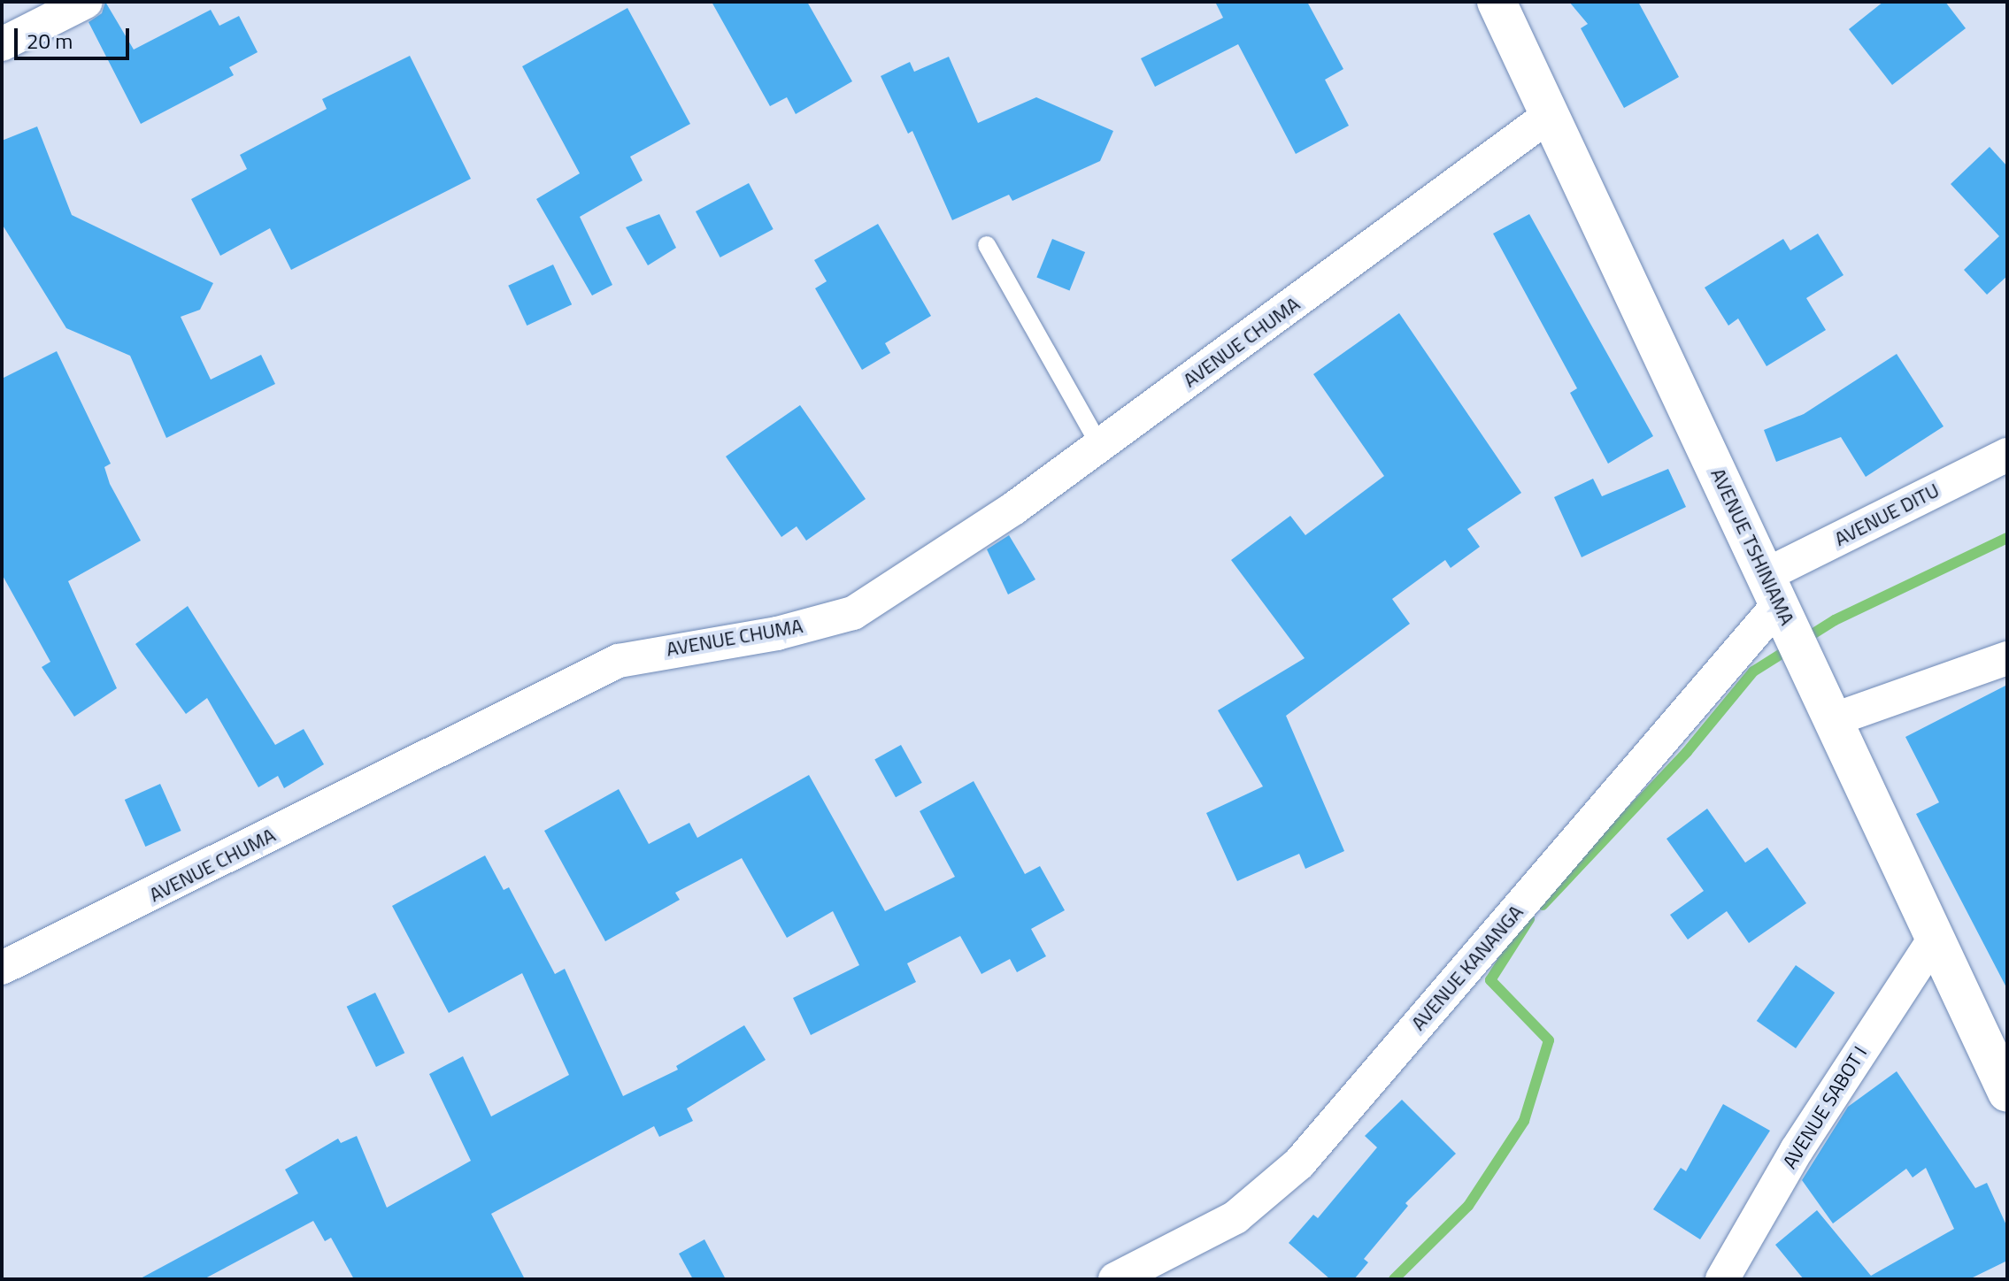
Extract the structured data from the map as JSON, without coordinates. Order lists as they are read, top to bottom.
{
  "streets": {
    "street": [
      "AVENUE CHUMA",
      "AVENUE DITU",
      "AVENUE TSHINIAMA",
      "AVENUE KANANGA",
      "AVENUE SABOT I"
    ]
  },
  "crossings": [
    ["AVENUE CHUMA", "AVENUE TSHINIAMA"],
    ["AVENUE DITU", "AVENUE TSHINIAMA"],
    ["AVENUE DITU", "AVENUE KANANGA"],
    ["AVENUE TSHINIAMA", "AVENUE KANANGA"],
    ["AVENUE TSHINIAMA", "AVENUE SABOT I"]
  ],
  "scale_bar": "20 m"
}
